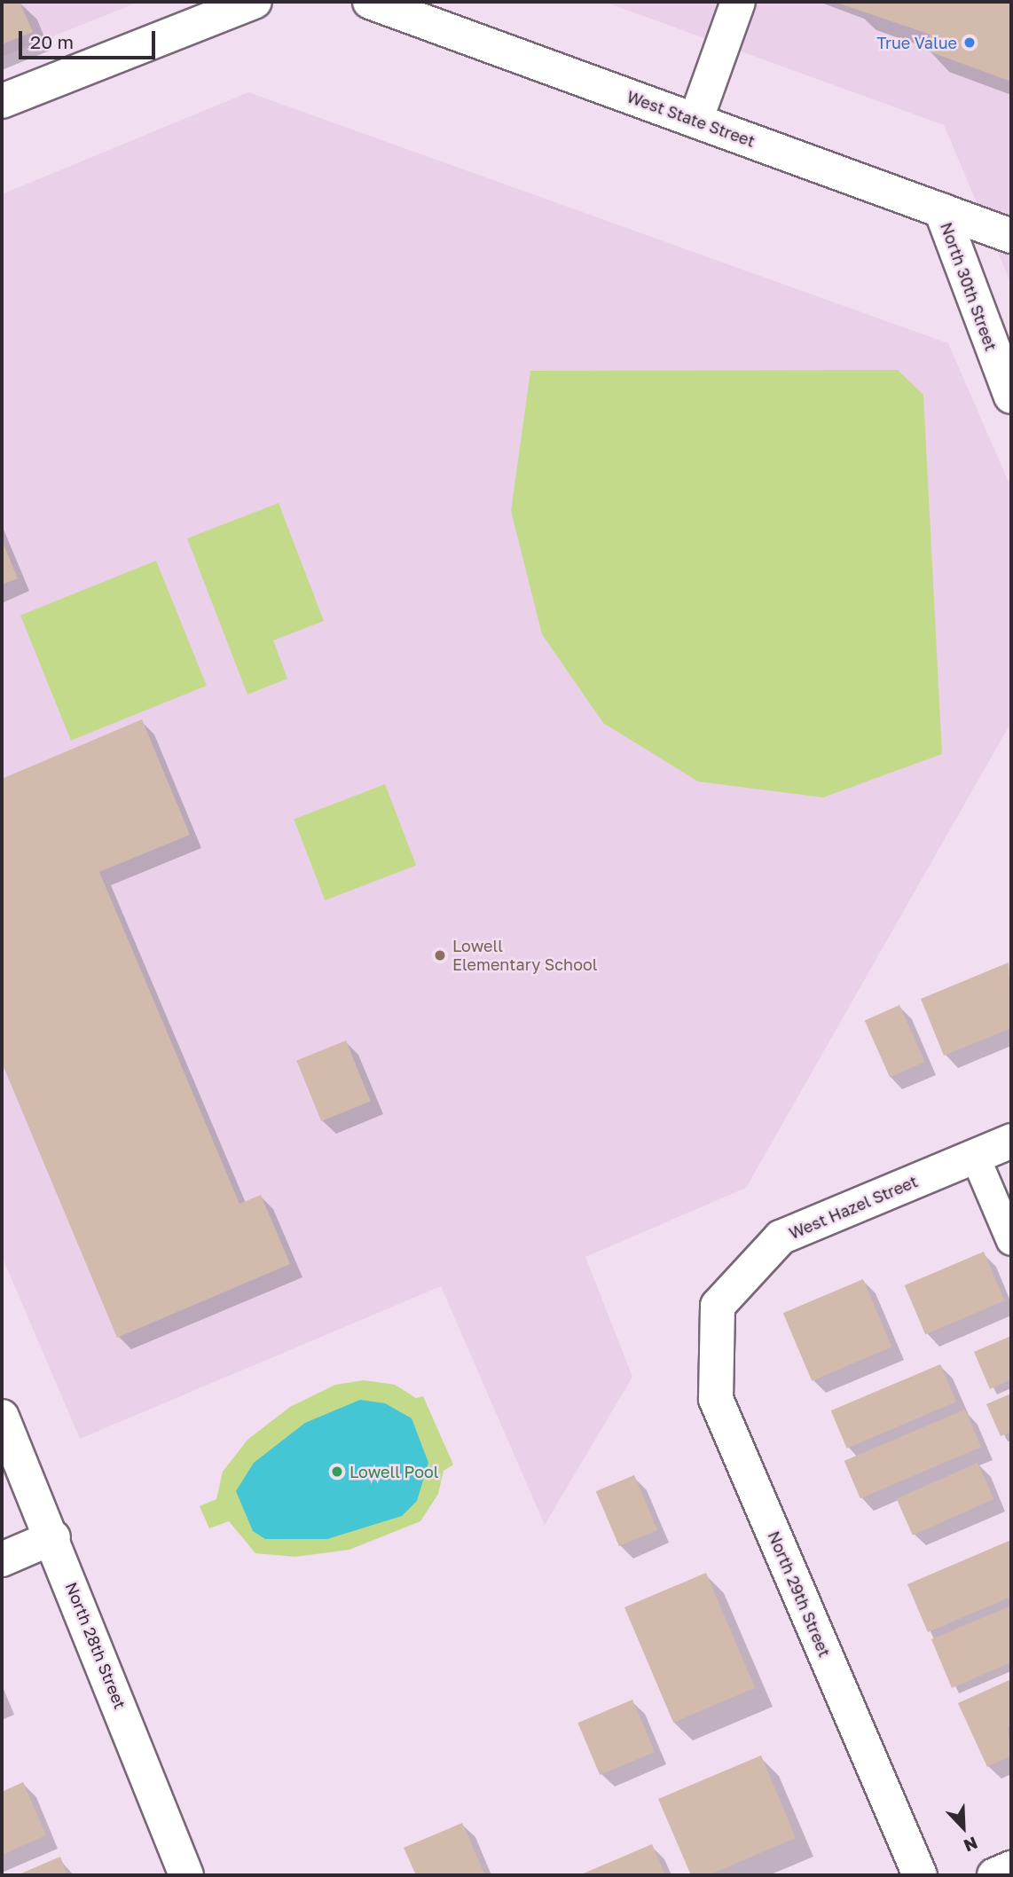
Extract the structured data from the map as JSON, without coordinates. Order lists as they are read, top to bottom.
{
  "streets": {
    "street": [
      "West State Street",
      "North 30th Street",
      "West Hazel Street",
      "North 29th Street",
      "North 28th Street"
    ]
  },
  "crossings": [
    ["West State Street", "North 30th Street"],
    ["West Hazel Street", "North 29th Street"]
  ],
  "places": ["True Value", "Lowell Elementary School", "Lowell Pool"],
  "scale_bar": "20 m",
  "north": "bottom right"
}
